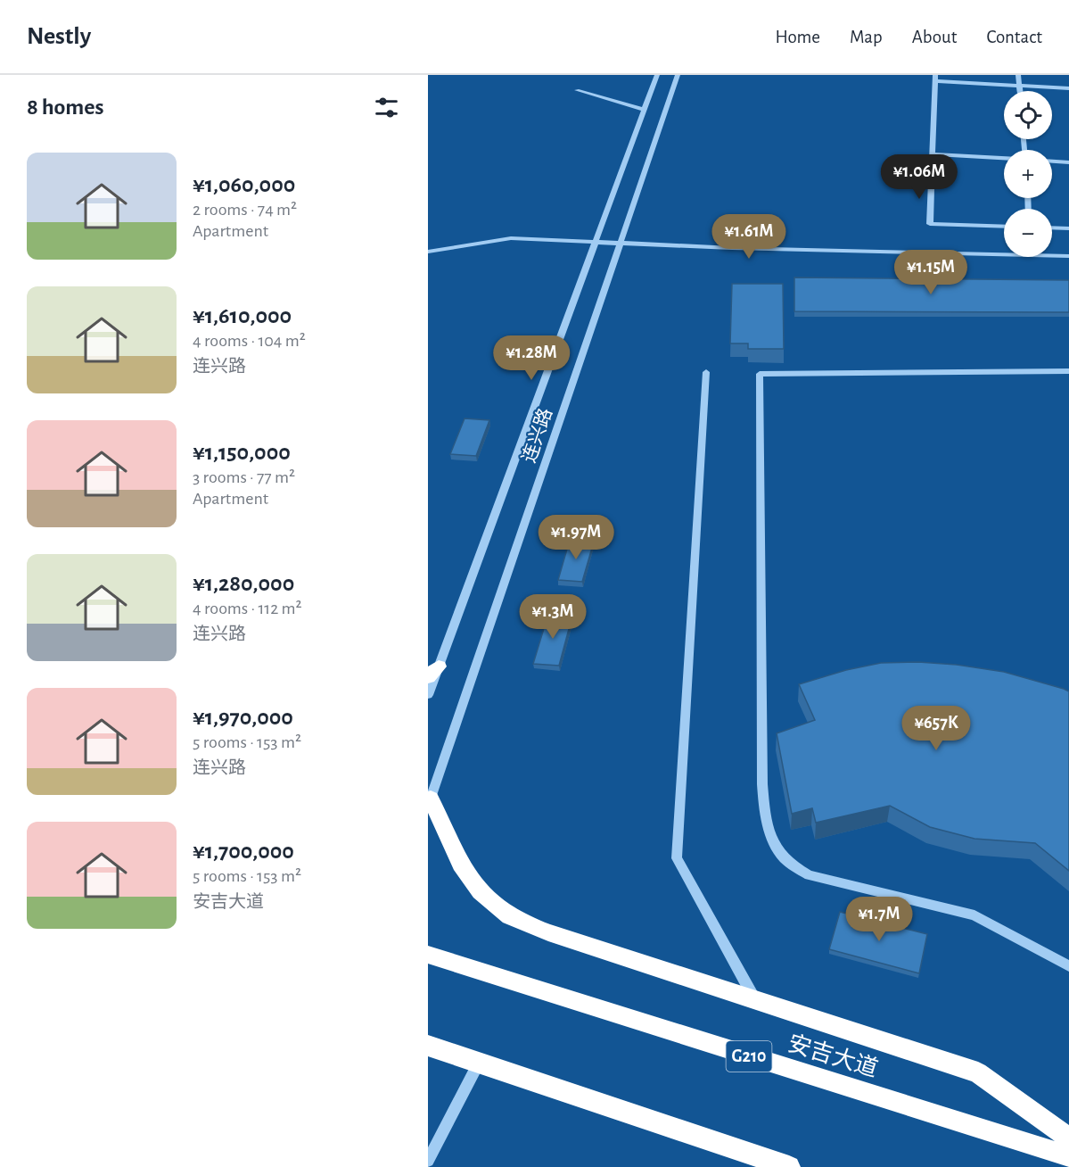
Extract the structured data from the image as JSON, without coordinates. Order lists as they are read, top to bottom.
{
  "streets": {
    "highway": ["G210", "安吉大道"],
    "street": ["连兴路"]
  },
  "page": {
    "header": "Nestly",
    "nav": [
      "Home",
      "Map",
      "About",
      "Contact"
    ],
    "heading": "8 homes",
    "map_buttons": ["+", "−"],
    "list": [
      {
        "name": "¥1,060,000",
        "note": "2 rooms · 74 m² · Apartment"
      },
      {
        "name": "¥1,610,000",
        "note": "4 rooms · 104 m² · 连兴路"
      },
      {
        "name": "¥1,150,000",
        "note": "3 rooms · 77 m² · Apartment"
      },
      {
        "name": "¥1,280,000",
        "note": "4 rooms · 112 m² · 连兴路"
      },
      {
        "name": "¥1,970,000",
        "note": "5 rooms · 153 m² · 连兴路"
      },
      {
        "name": "¥1,700,000",
        "note": "5 rooms · 153 m² · 安吉大道"
      }
    ],
    "price": [
      "¥1.06M",
      "¥1.61M",
      "¥1.15M",
      "¥1.28M",
      "¥1.97M",
      "¥1.3M",
      "¥657K",
      "¥1.7M"
    ]
  }
}
